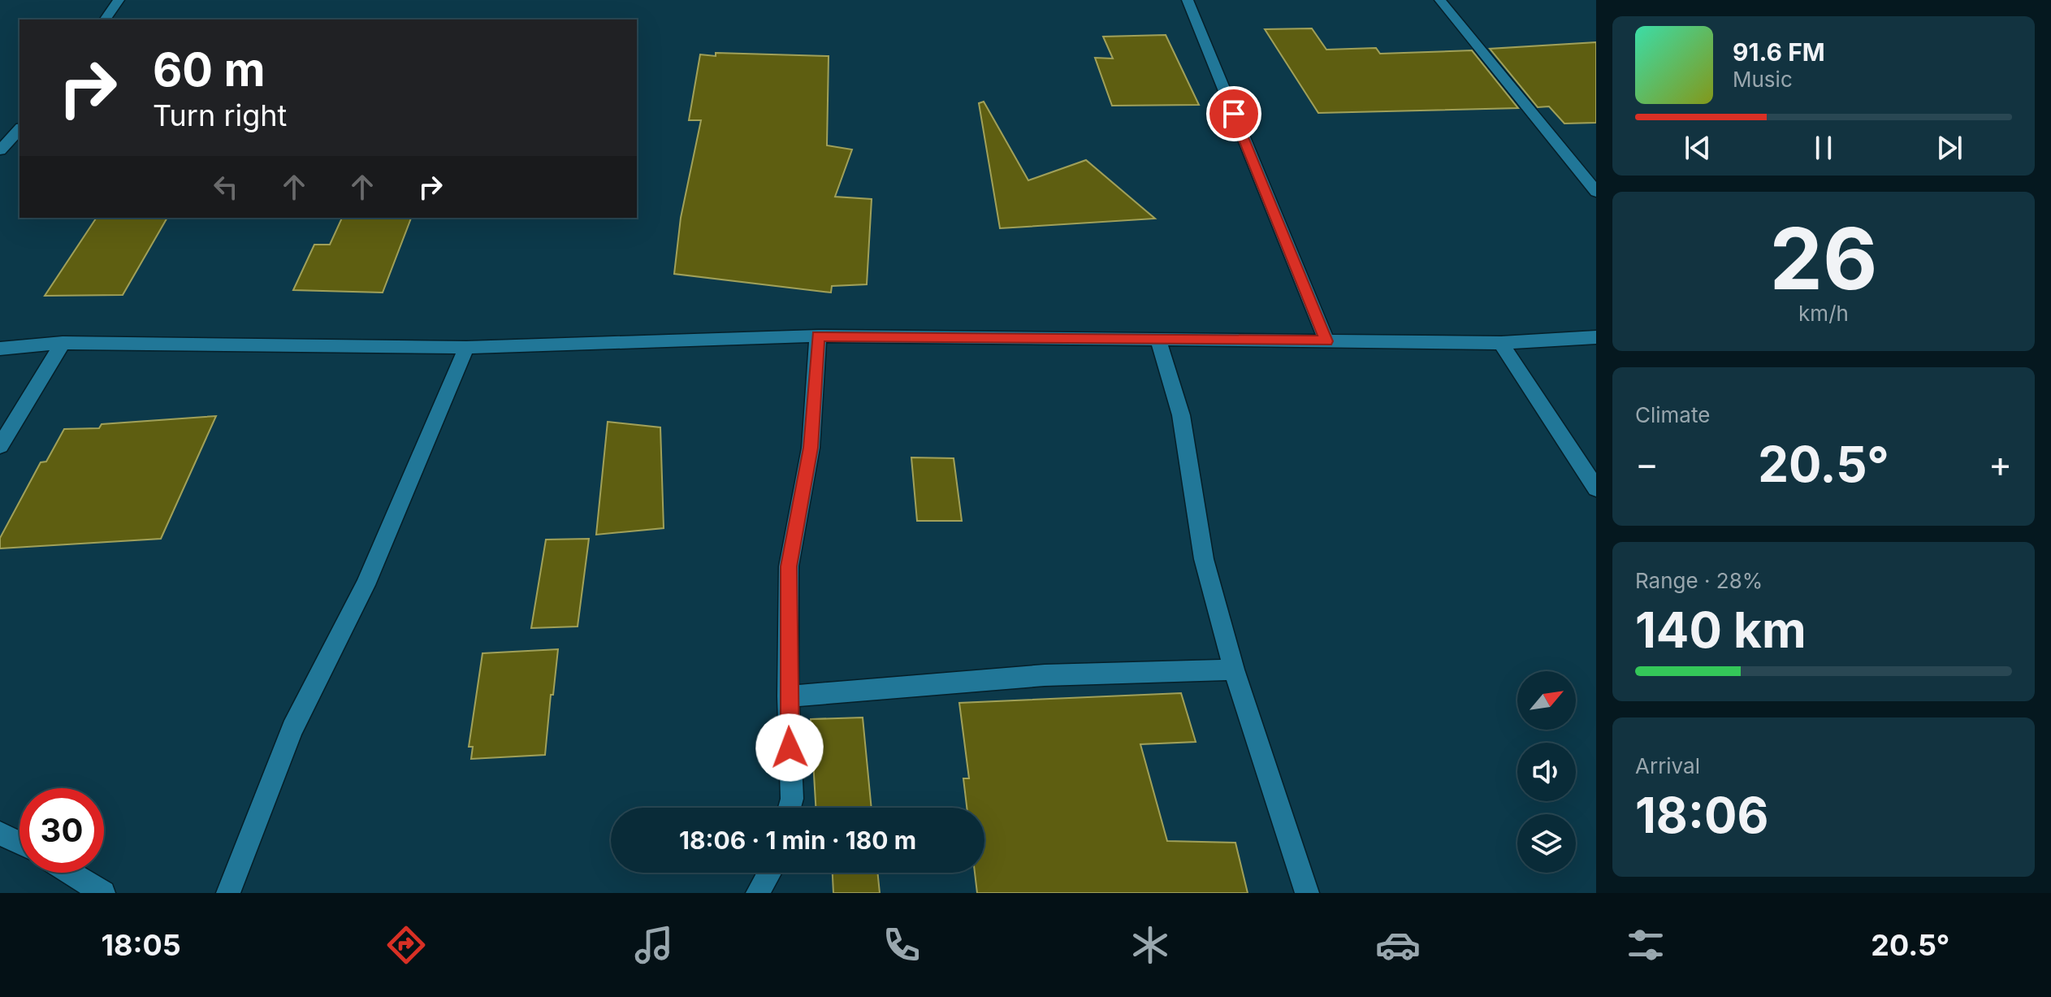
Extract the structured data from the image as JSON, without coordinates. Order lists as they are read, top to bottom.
{
  "north": "top right",
  "page": {
    "turn": ["60 m", "Turn right"],
    "song": ["91.6 FM", "Music"],
    "tile": [
      ["26", "km/h"],
      "Climate",
      ["Range · 28%", "140 km"],
      ["Arrival", "18:06"]
    ],
    "heat": ["−", "20.5°", "+"],
    "limit": "30",
    "trip": "18:06 · 1 min · 180 m",
    "tabs": ["18:05", "20.5°"]
  }
}
